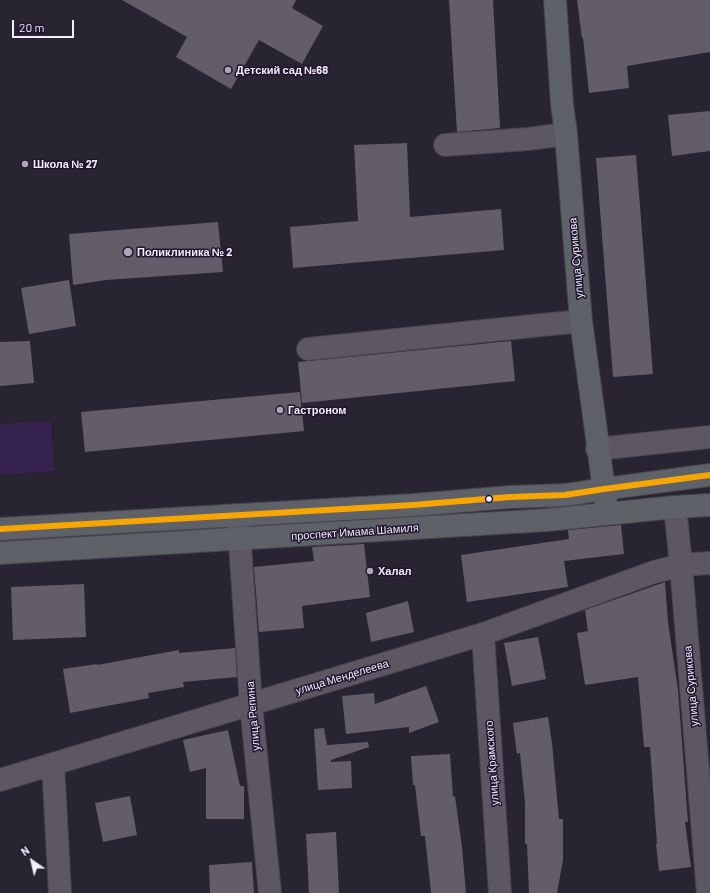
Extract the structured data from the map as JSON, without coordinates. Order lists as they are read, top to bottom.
{
  "streets": {
    "main road": ["улица Сурикова", "проспект Имама Шамиля"],
    "street": ["улица Менделеева", "улица Репина", "улица Крамского"]
  },
  "crossings": [
    ["улица Сурикова", "проспект Имама Шамиля"],
    ["улица Сурикова", "улица Менделеева"],
    ["проспект Имама Шамиля", "улица Репина"],
    ["улица Менделеева", "улица Репина"],
    ["улица Менделеева", "улица Крамского"]
  ],
  "places": [
    "Детский сад №68",
    "Школа № 27",
    "Поликлиника № 2",
    "Гастроном",
    "Халал"
  ],
  "scale_bar": "20 m",
  "north": "top left"
}
